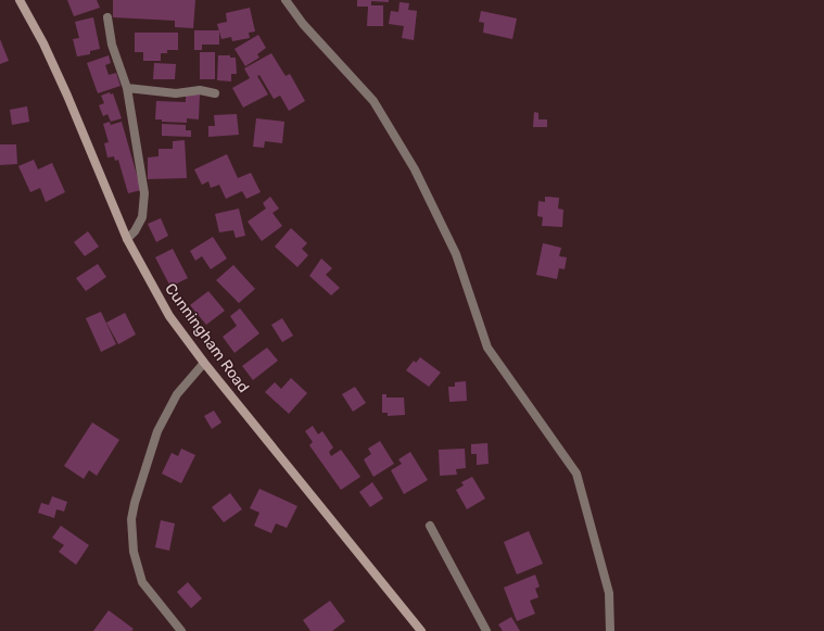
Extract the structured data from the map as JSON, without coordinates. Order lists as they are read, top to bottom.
{
  "streets": {
    "main road": ["Cunningham Road"]
  }
}
